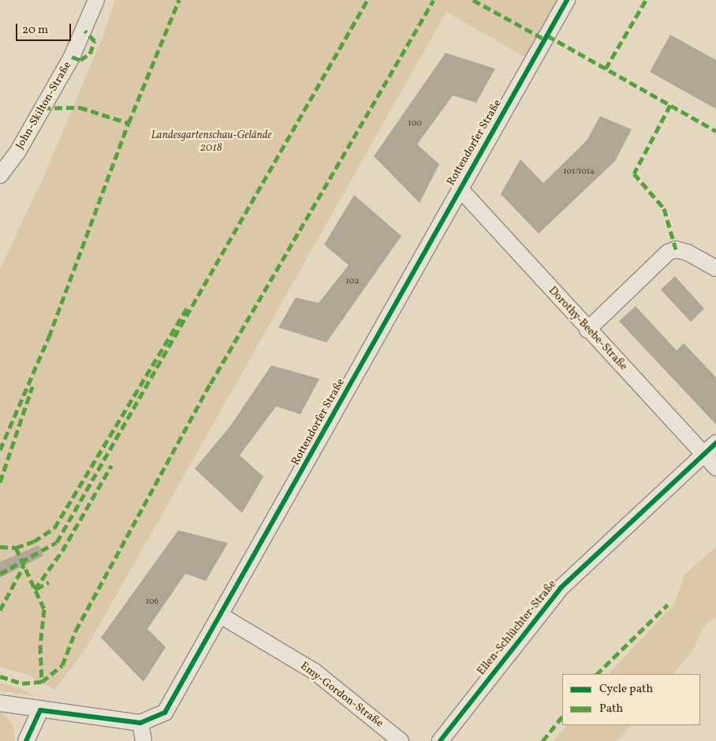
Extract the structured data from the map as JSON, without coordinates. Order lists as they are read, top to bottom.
{
  "streets": {
    "street": [
      "John-Skilton-Straße",
      "Rottendorfer Straße",
      "Dorothy-Beebe-Straße",
      "Ellen-Schlüchter-Straße",
      "Emy-Gordon-Straße"
    ]
  },
  "crossings": [
    ["Rottendorfer Straße", "Dorothy-Beebe-Straße"],
    ["Rottendorfer Straße", "Emy-Gordon-Straße"],
    ["Dorothy-Beebe-Straße", "Ellen-Schlüchter-Straße"]
  ],
  "parks": ["Landesgartenschau-Gelände 2018"],
  "house_numbers": [
    "100",
    "101/101a",
    "102",
    "106"
  ],
  "legend": ["Cycle path", "Path"],
  "scale_bar": "20 m"
}
